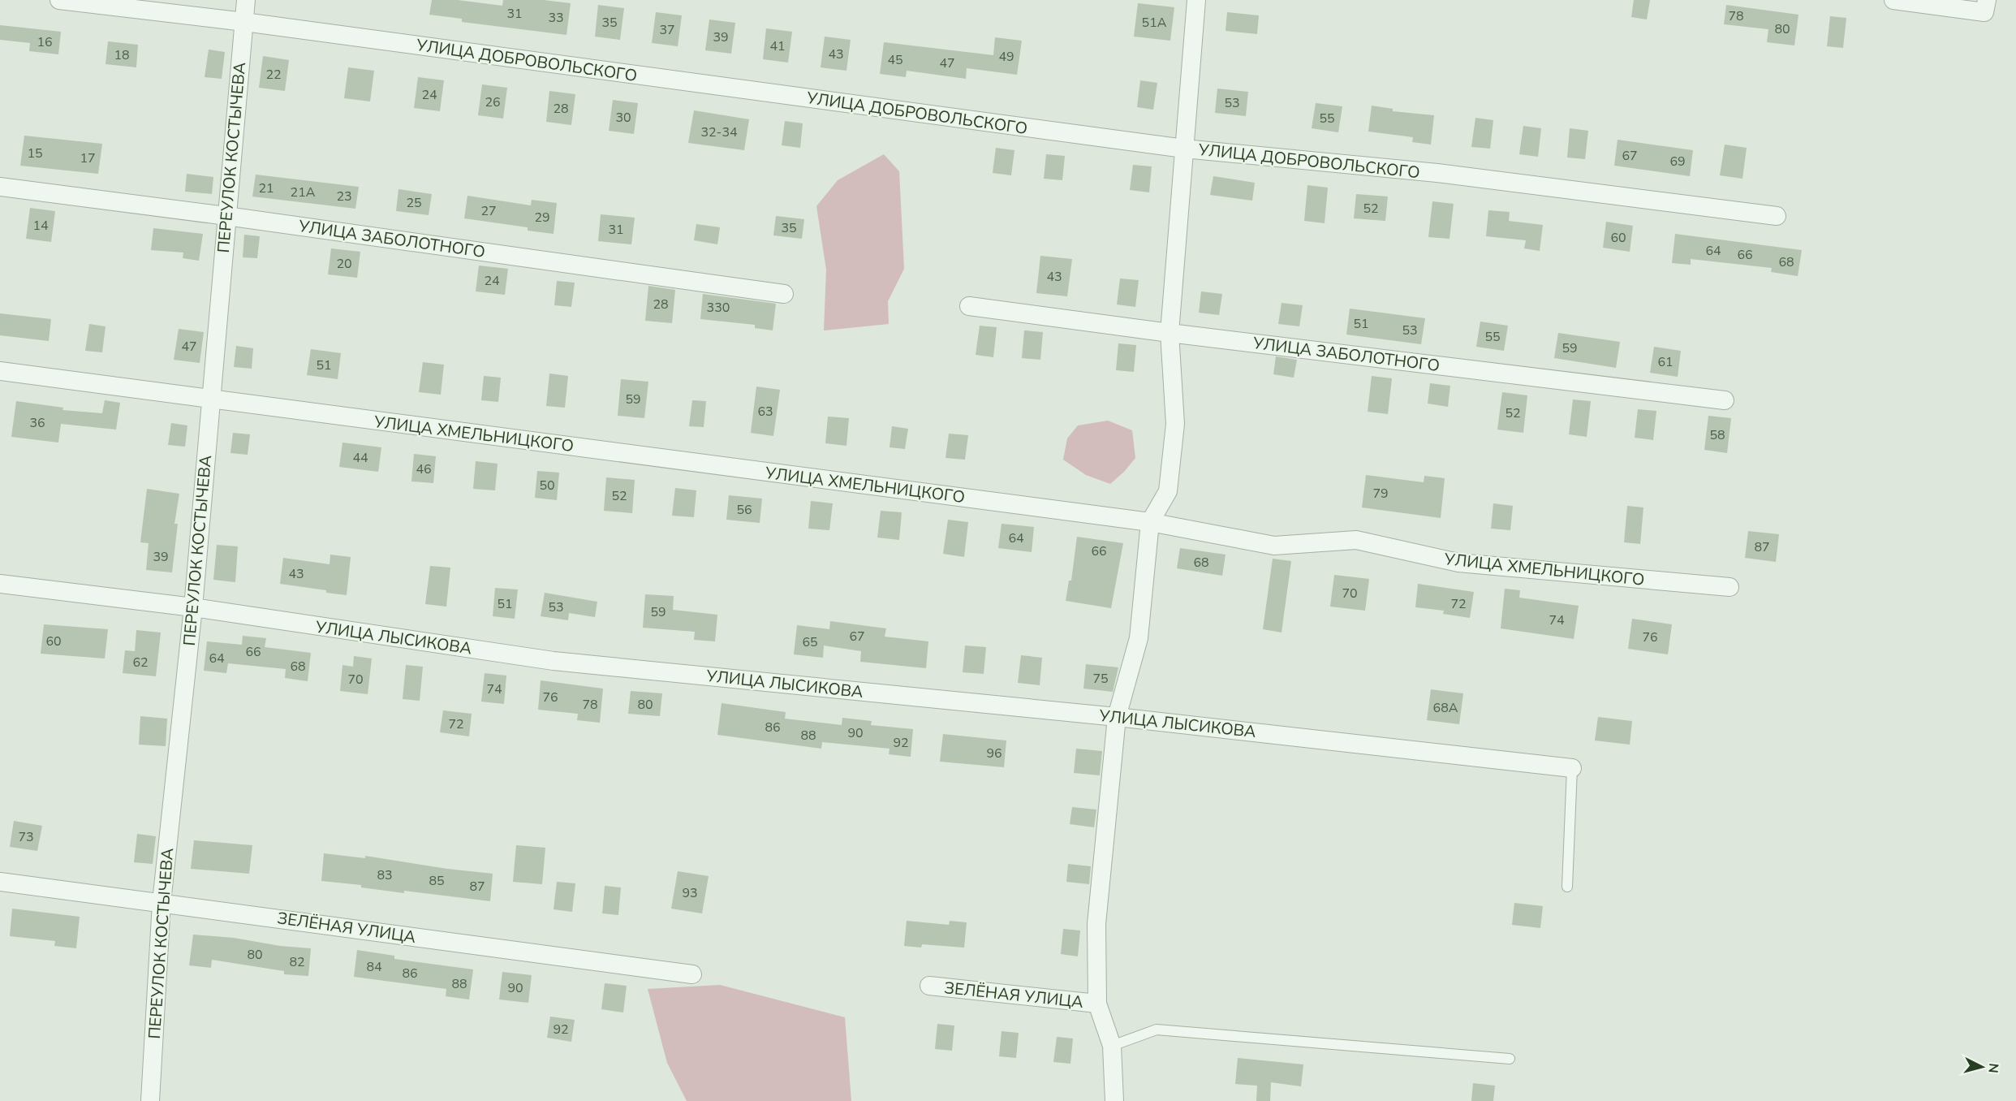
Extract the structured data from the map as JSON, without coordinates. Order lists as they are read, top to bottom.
{
  "streets": {
    "street": [
      "УЛИЦА ДОБРОВОЛЬСКОГО",
      "ПЕРЕУЛОК КОСТЫЧЕВА",
      "УЛИЦА ЗАБОЛОТНОГО",
      "УЛИЦА ХМЕЛЬНИЦКОГО",
      "УЛИЦА ЛЫСИКОВА",
      "ЗЕЛЁНАЯ УЛИЦА"
    ]
  },
  "crossings": [
    ["УЛИЦА ДОБРОВОЛЬСКОГО", "ПЕРЕУЛОК КОСТЫЧЕВА"],
    ["ПЕРЕУЛОК КОСТЫЧЕВА", "УЛИЦА ЗАБОЛОТНОГО"],
    ["ПЕРЕУЛОК КОСТЫЧЕВА", "УЛИЦА ХМЕЛЬНИЦКОГО"],
    ["ПЕРЕУЛОК КОСТЫЧЕВА", "УЛИЦА ЛЫСИКОВА"],
    ["ПЕРЕУЛОК КОСТЫЧЕВА", "ЗЕЛЁНАЯ УЛИЦА"]
  ],
  "house_numbers": [
    "31",
    "78",
    "33",
    "35",
    "51А",
    "80",
    "37",
    "39",
    "16",
    "41",
    "43",
    "18",
    "49",
    "45",
    "47",
    "22",
    "24",
    "26",
    "53",
    "28",
    "30",
    "55",
    "32-34",
    "15",
    "67",
    "17",
    "69",
    "21",
    "21А",
    "23",
    "25",
    "52",
    "27",
    "29",
    "14",
    "35",
    "31",
    "60",
    "64",
    "66",
    "68",
    "20",
    "43",
    "24",
    "28",
    "330",
    "51",
    "53",
    "55",
    "47",
    "59",
    "61",
    "51",
    "59",
    "63",
    "52",
    "36",
    "58",
    "44",
    "46",
    "50",
    "79",
    "52",
    "56",
    "64",
    "87",
    "66",
    "39",
    "68",
    "43",
    "70",
    "51",
    "72",
    "53",
    "59",
    "74",
    "67",
    "76",
    "60",
    "65",
    "66",
    "64",
    "62",
    "68",
    "75",
    "70",
    "74",
    "76",
    "78",
    "80",
    "68А",
    "72",
    "86",
    "90",
    "88",
    "92",
    "96",
    "73",
    "83",
    "85",
    "87",
    "93",
    "80",
    "82",
    "84",
    "86",
    "88",
    "90",
    "92"
  ],
  "north": "right"
}
